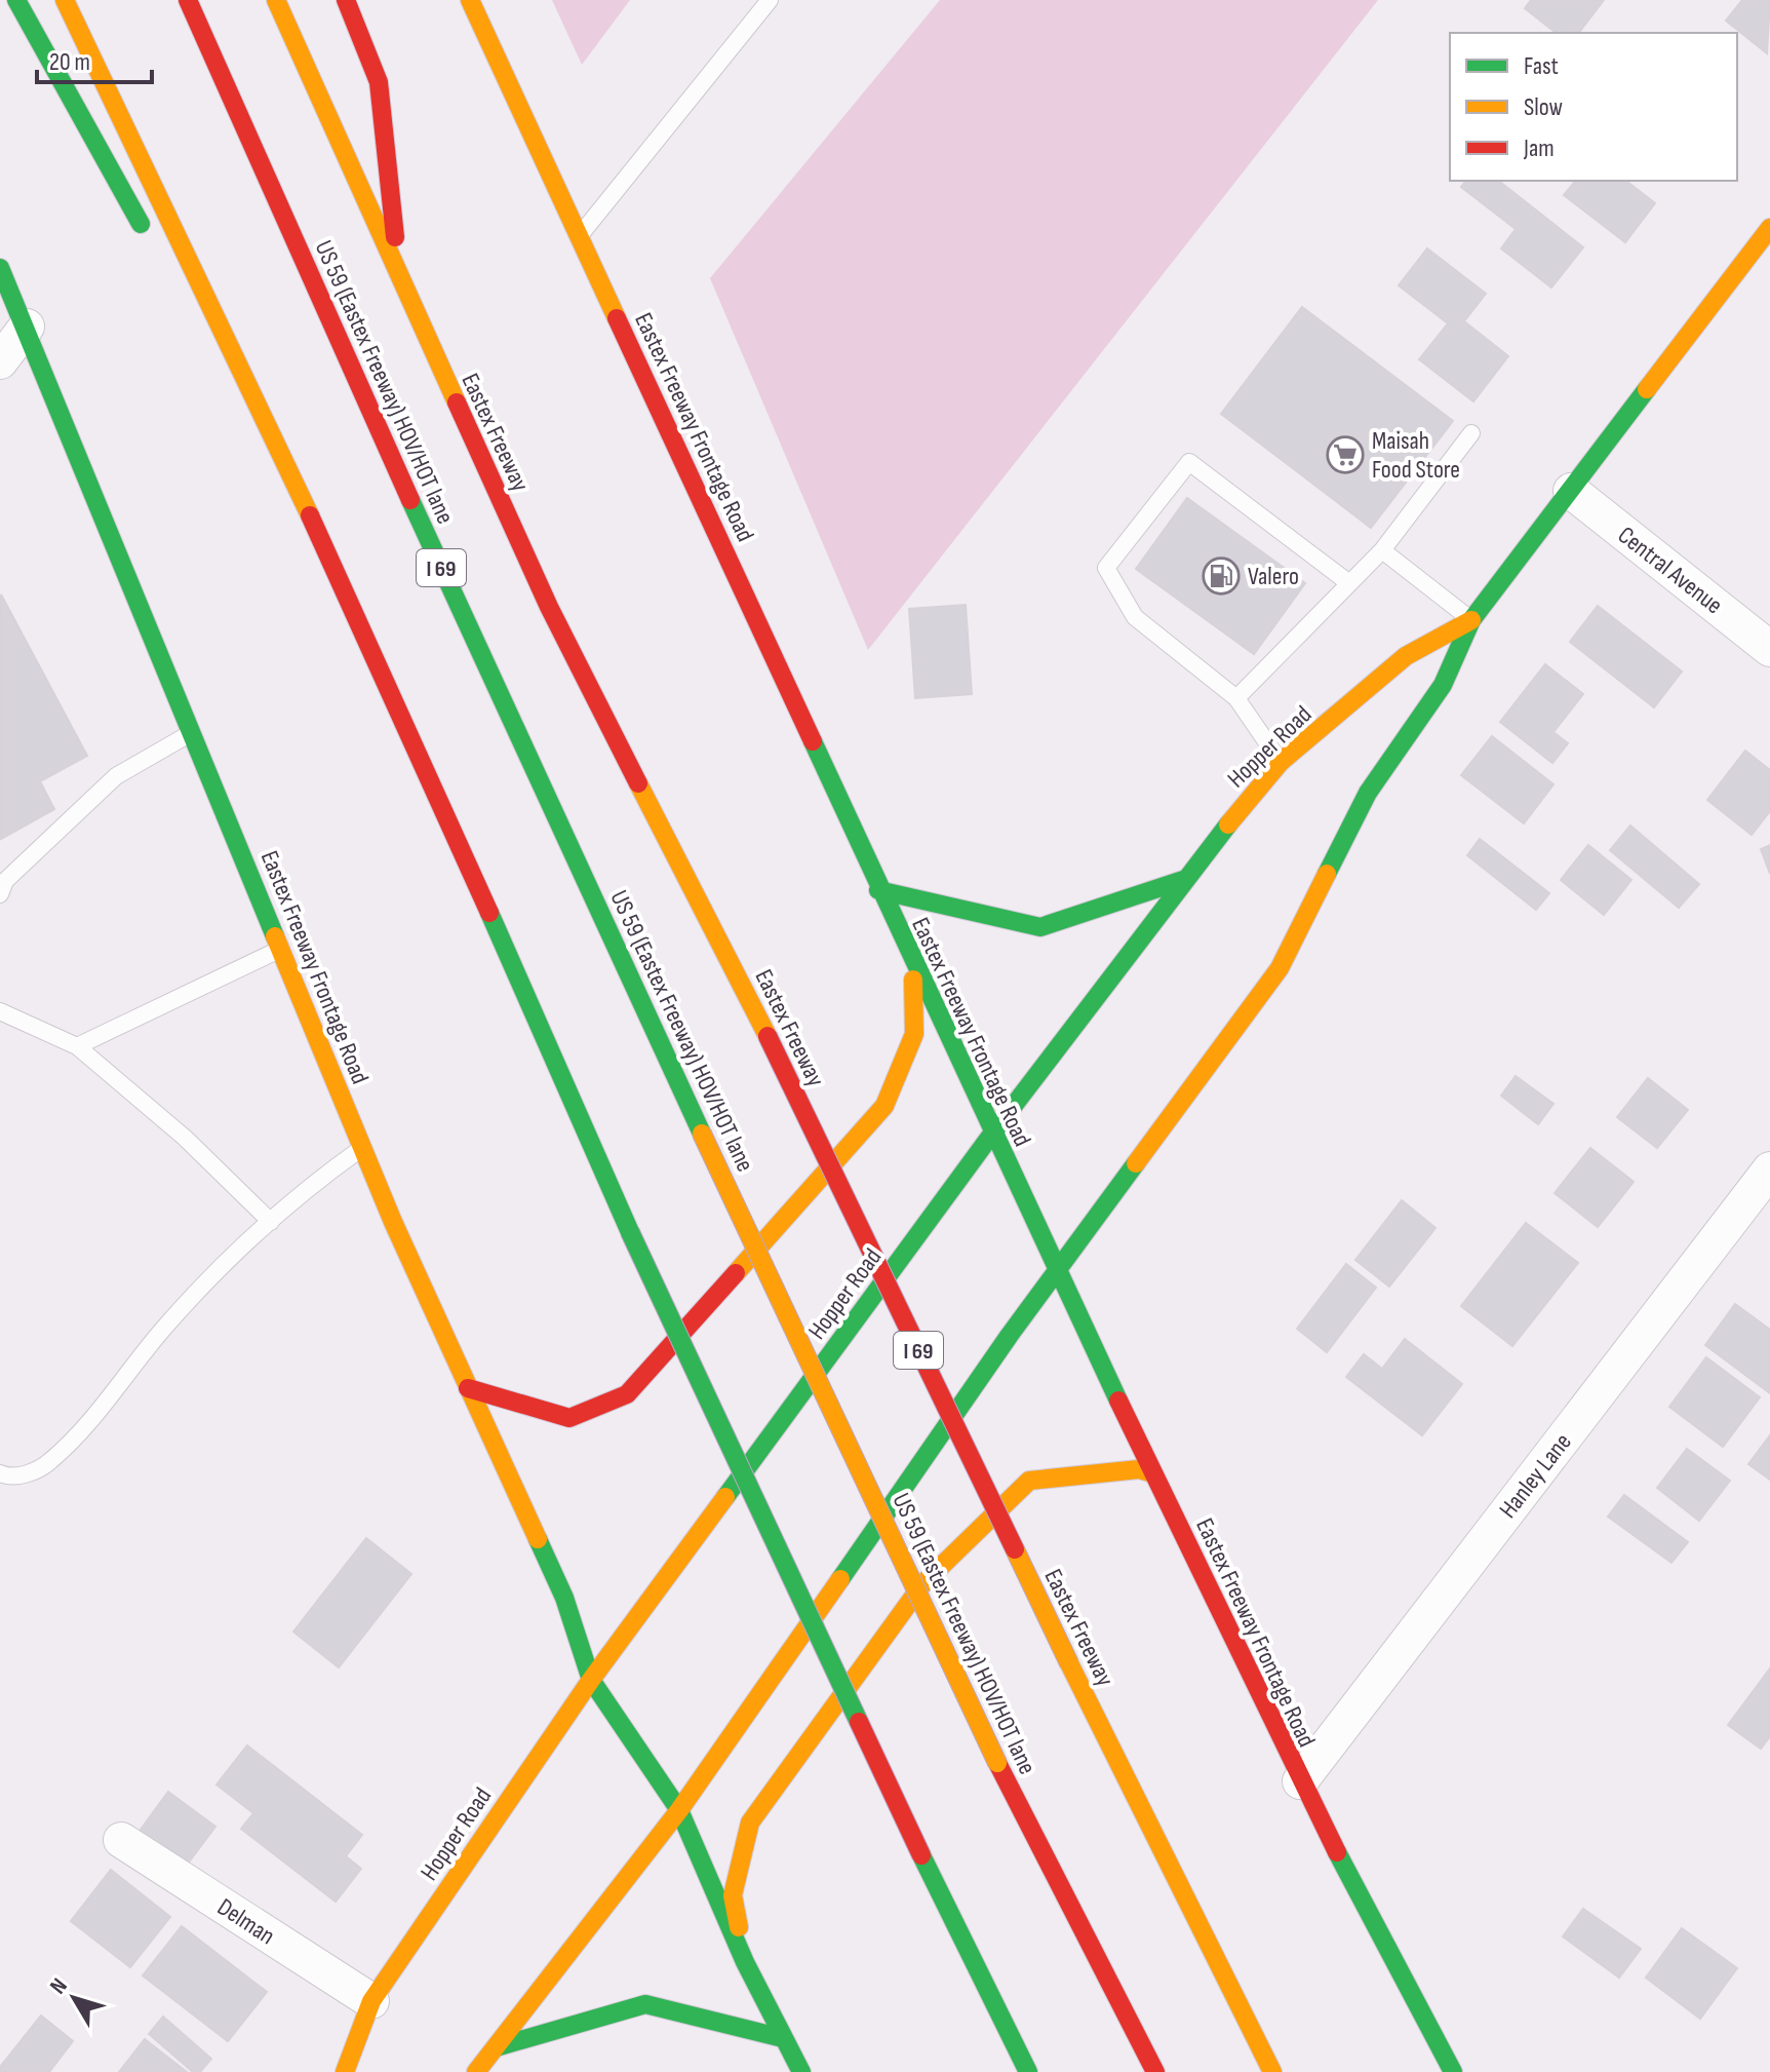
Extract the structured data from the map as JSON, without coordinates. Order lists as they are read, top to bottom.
{
  "streets": {
    "main road": [
      "US 59 (Eastex Freeway) HOV/HOT lane",
      "Eastex Freeway Frontage Road",
      "Eastex Freeway",
      "I 69",
      "Hopper Road"
    ],
    "street": ["Central Avenue", "Hanley Lane", "Delman"]
  },
  "crossings": [
    ["Eastex Freeway Frontage Road", "Hopper Road"],
    ["Eastex Freeway Frontage Road", "Hanley Lane"],
    ["Central Avenue", "Hopper Road"],
    ["Hopper Road", "Delman"]
  ],
  "places": {
    "supermarket": ["Maisah Food Store"],
    "fuel station": ["Valero"]
  },
  "legend": ["Fast", "Slow", "Jam"],
  "scale_bar": "20 m",
  "north": "top left"
}
